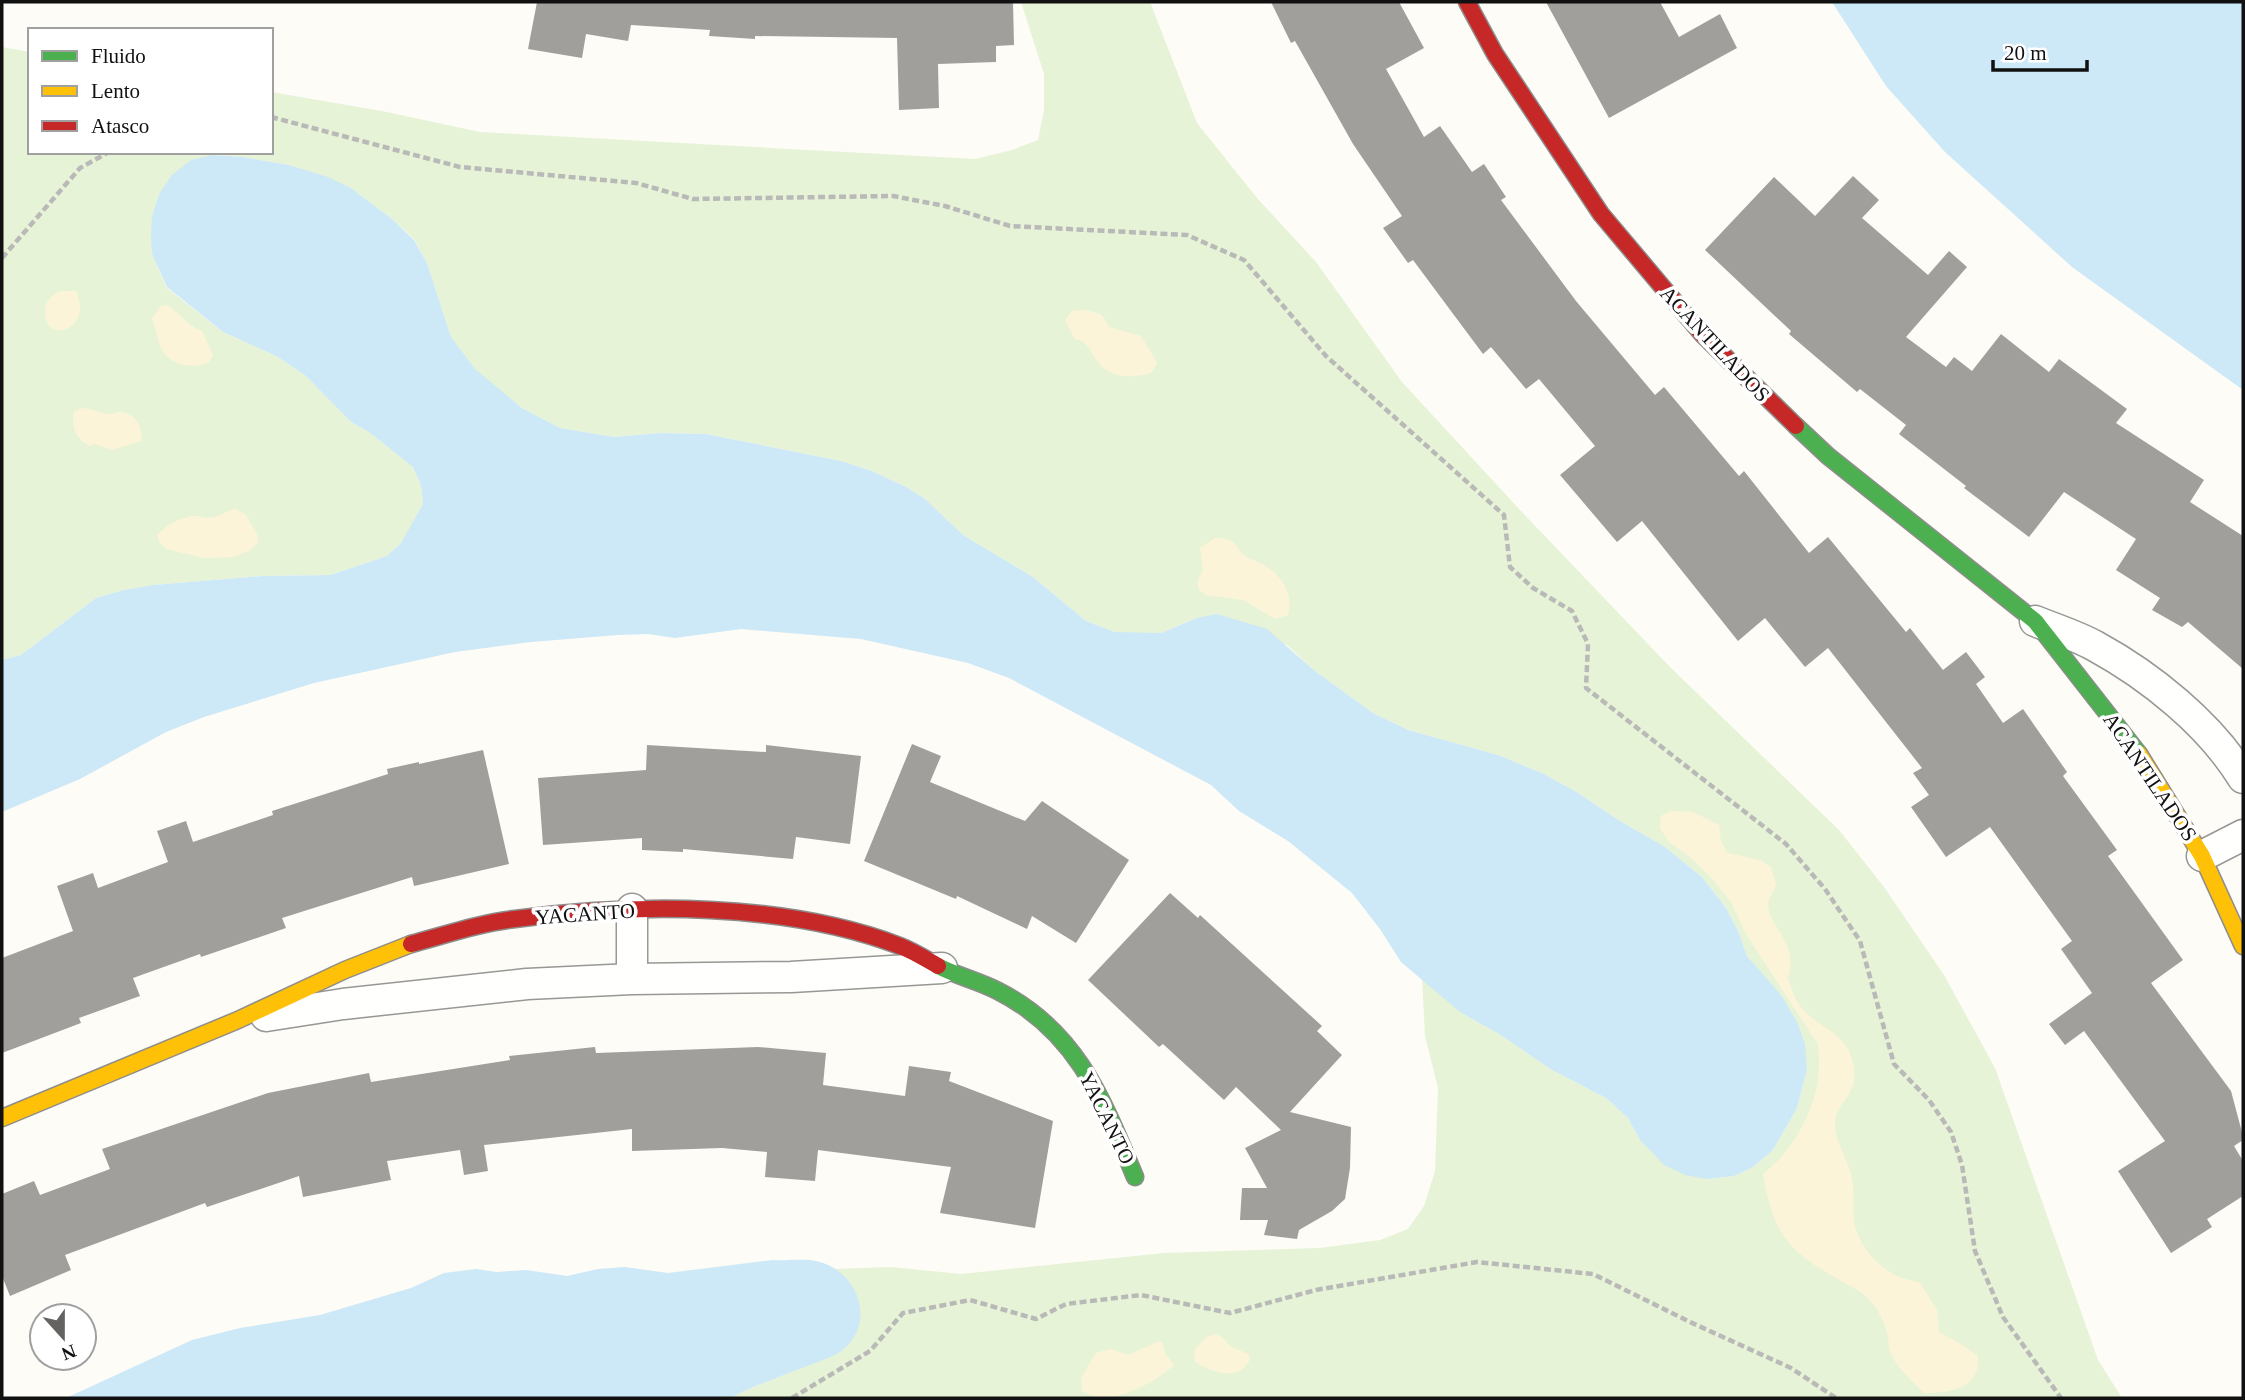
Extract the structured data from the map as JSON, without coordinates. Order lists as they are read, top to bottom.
{
  "streets": {
    "street": ["ACANTILADOS", "YACANTO"]
  },
  "legend": ["Fluido", "Lento", "Atasco"],
  "scale_bar": "20 m",
  "north": "bottom"
}
